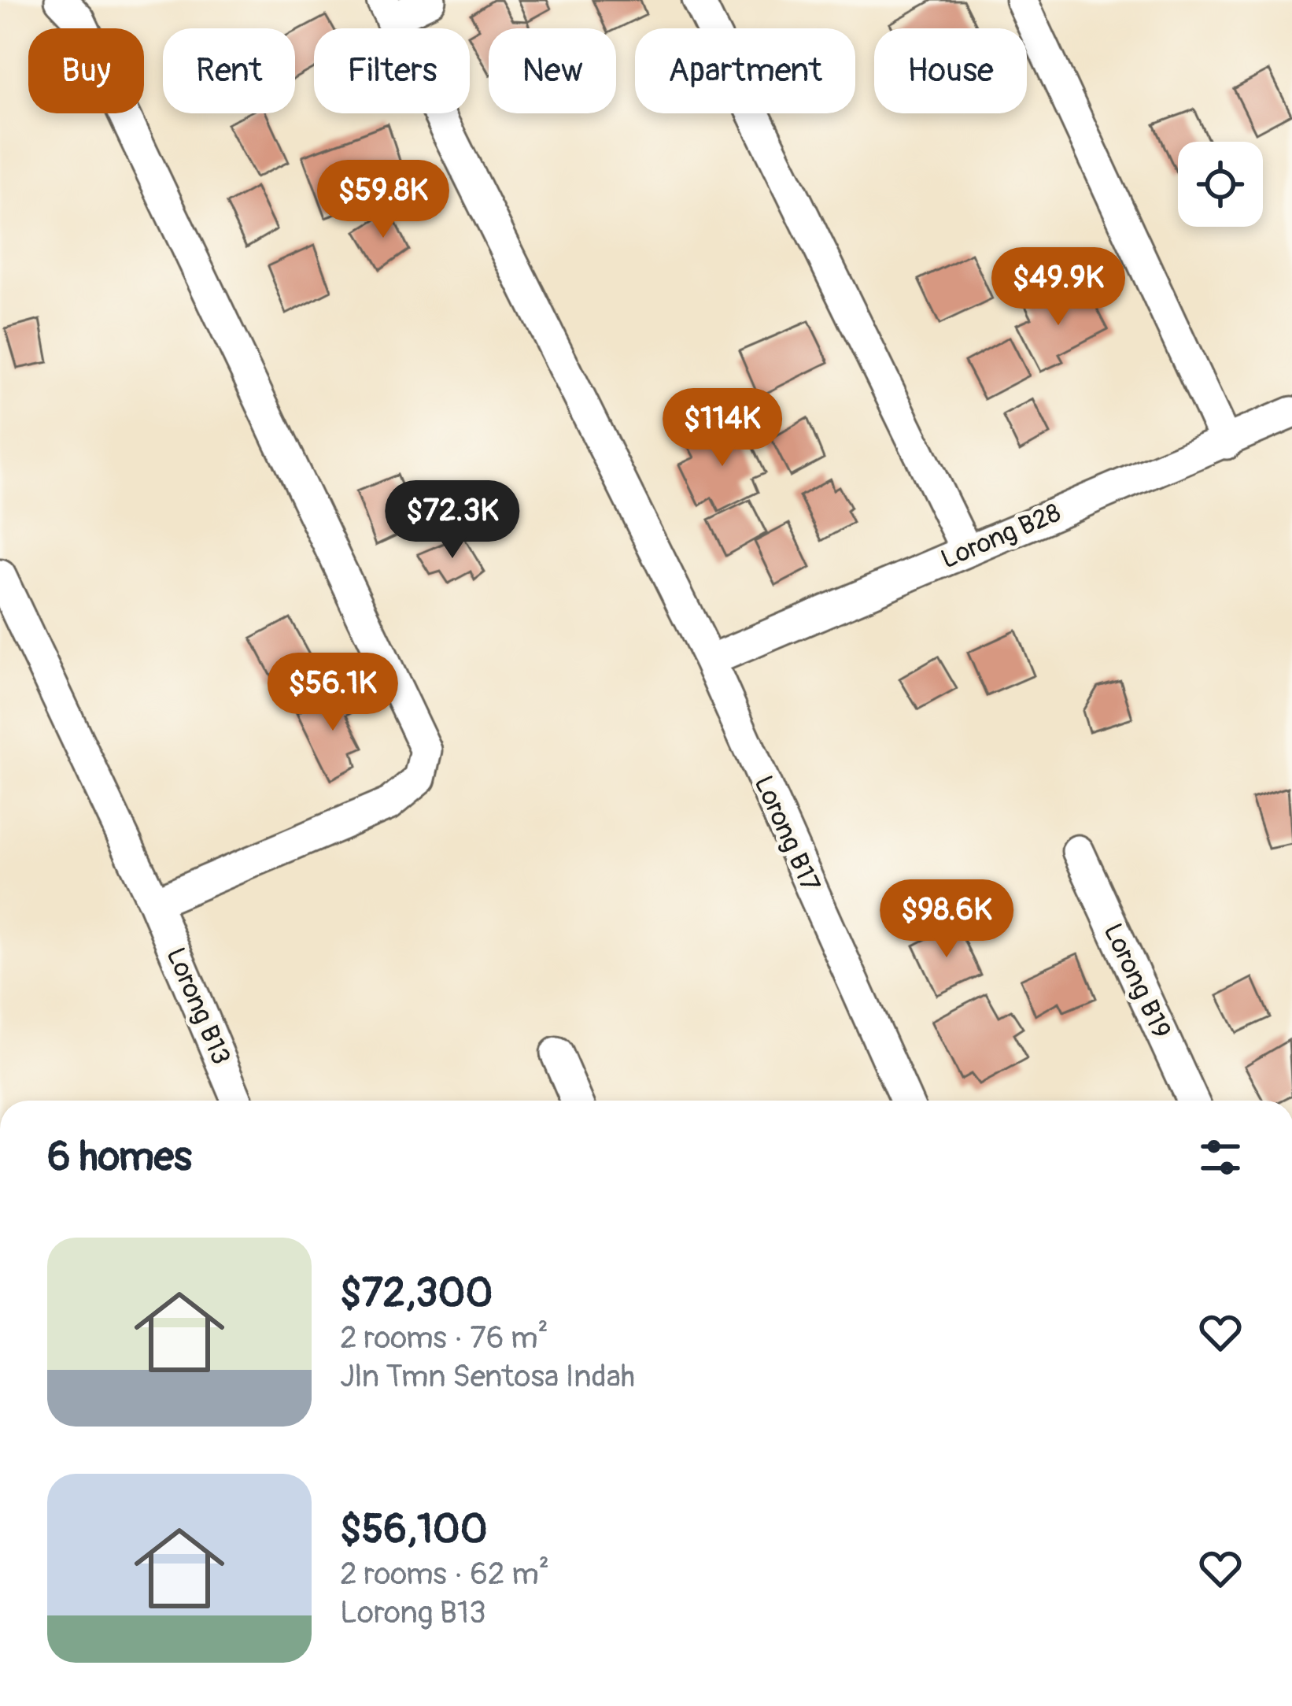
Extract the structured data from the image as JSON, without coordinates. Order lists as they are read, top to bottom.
{
  "streets": {
    "street": [
      "Lorong B28",
      "Lorong B17",
      "Lorong B19",
      "Lorong B13"
    ]
  },
  "crossings": [
    ["Lorong B28", "Lorong B17"]
  ],
  "page": {
    "chip": [
      "Buy",
      "Rent",
      "Filters",
      "New",
      "Apartment",
      "House"
    ],
    "price": [
      "$59.8K",
      "$49.9K",
      "$114K",
      "$72.3K",
      "$56.1K",
      "$98.6K"
    ],
    "heading": "6 homes",
    "list": [
      {
        "name": "$72,300",
        "note": "2 rooms · 76 m² · Jln Tmn Sentosa Indah"
      },
      {
        "name": "$56,100",
        "note": "2 rooms · 62 m² · Lorong B13"
      }
    ]
  }
}
